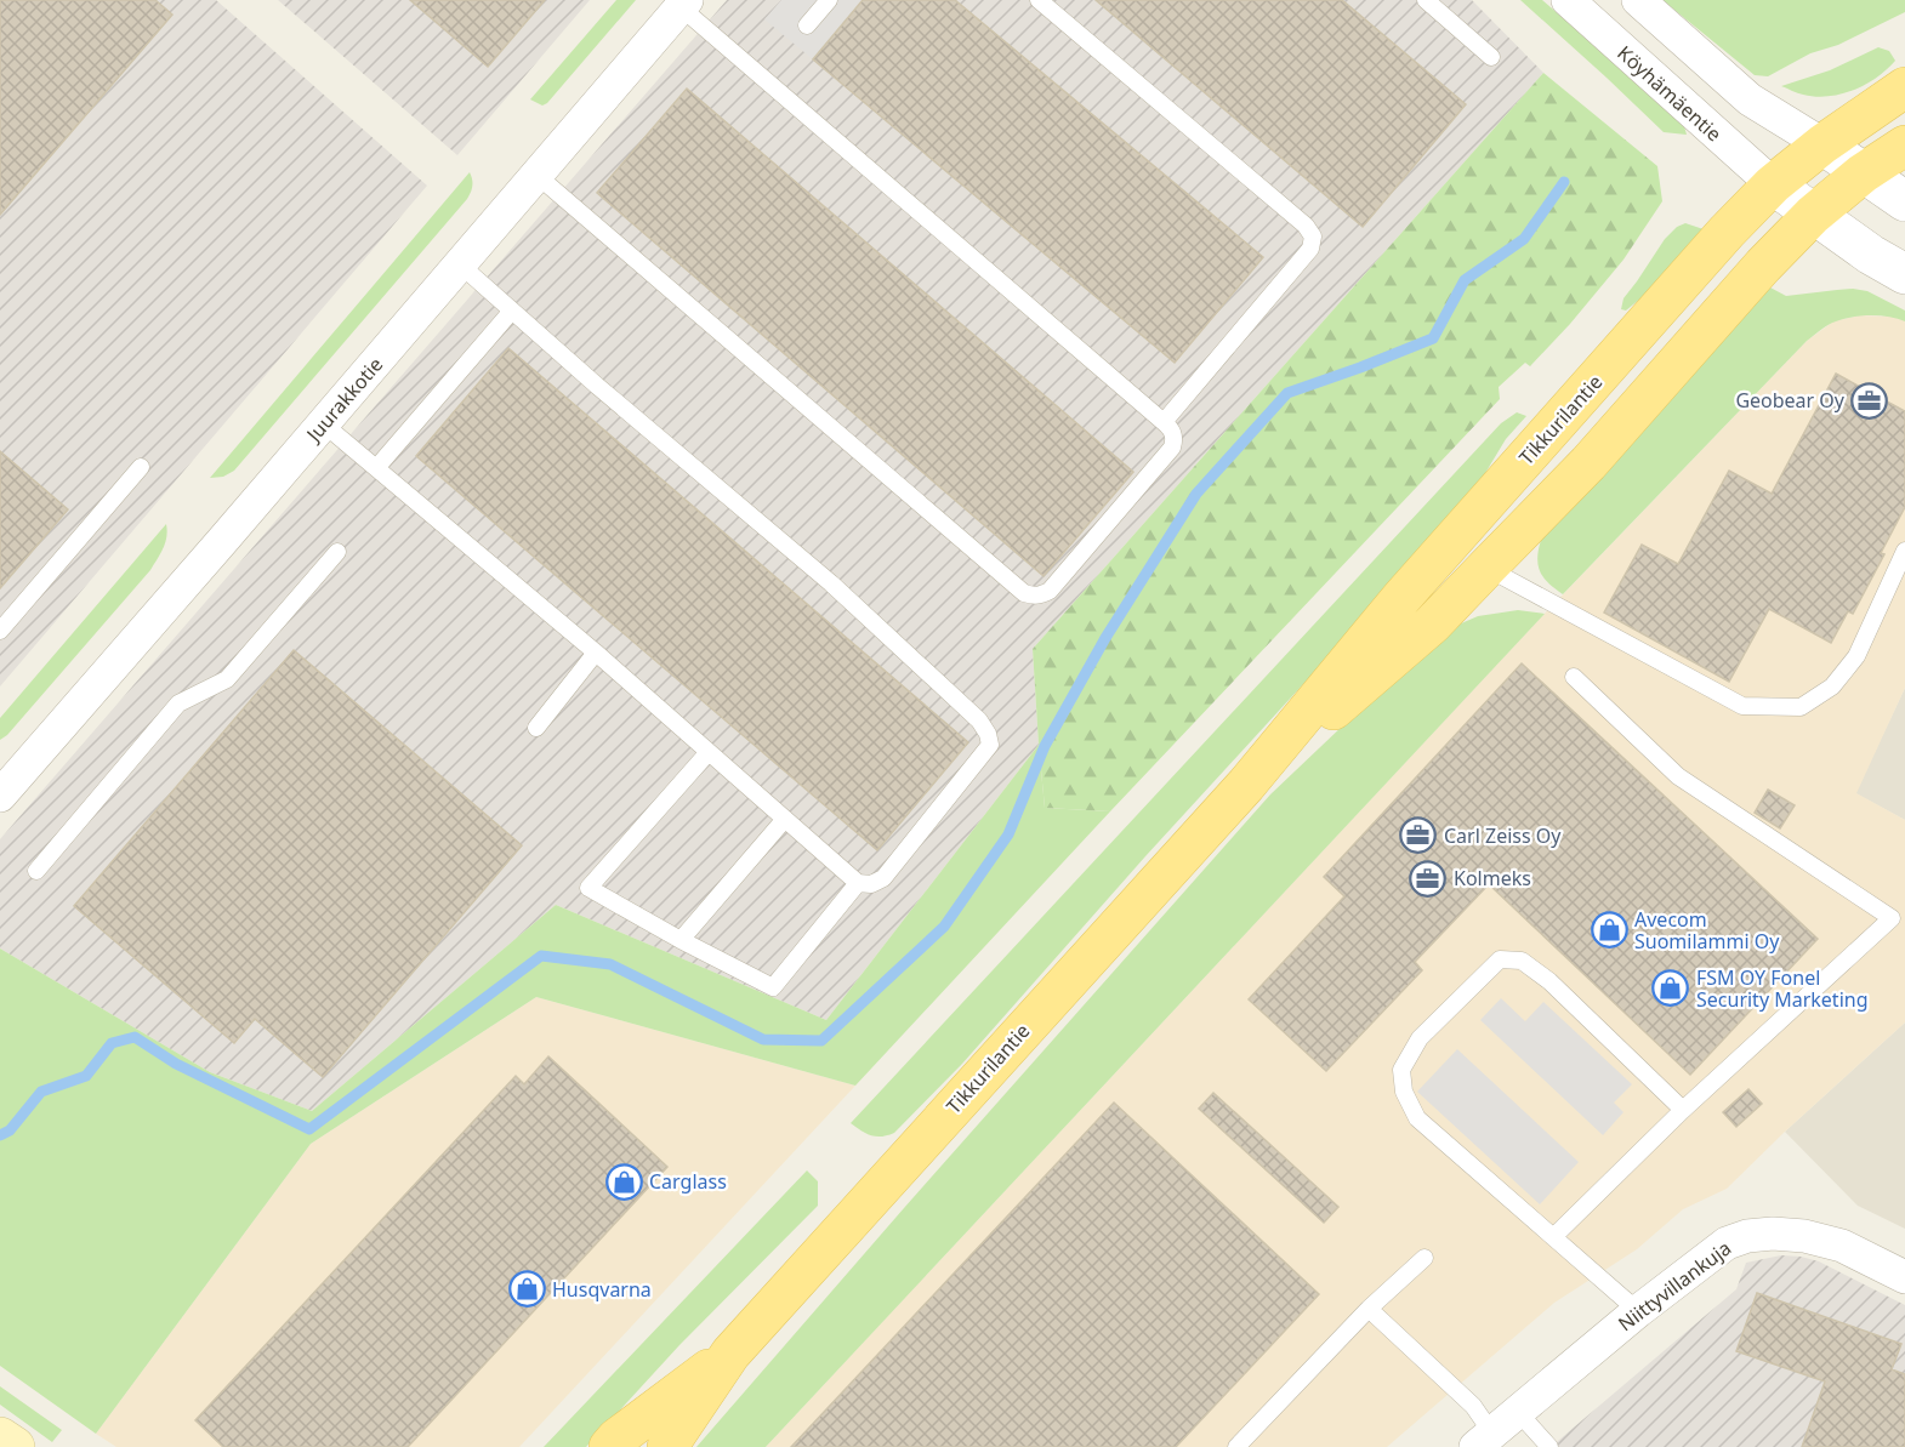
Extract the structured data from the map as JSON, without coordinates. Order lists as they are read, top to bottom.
{
  "streets": {
    "main road": ["Tikkurilantie"],
    "street": ["Köyhämäentie", "Juurakkotie", "Niittyvillankuja"]
  },
  "crossings": [
    ["Köyhämäentie", "Tikkurilantie"]
  ],
  "places": {
    "office": ["Geobear Oy", "Carl Zeiss Oy", "Kolmeks"],
    "shop": [
      "Avecom Suomilammi Oy",
      "FSM OY Fonel Security Marketing",
      "Carglass",
      "Husqvarna"
    ]
  }
}
